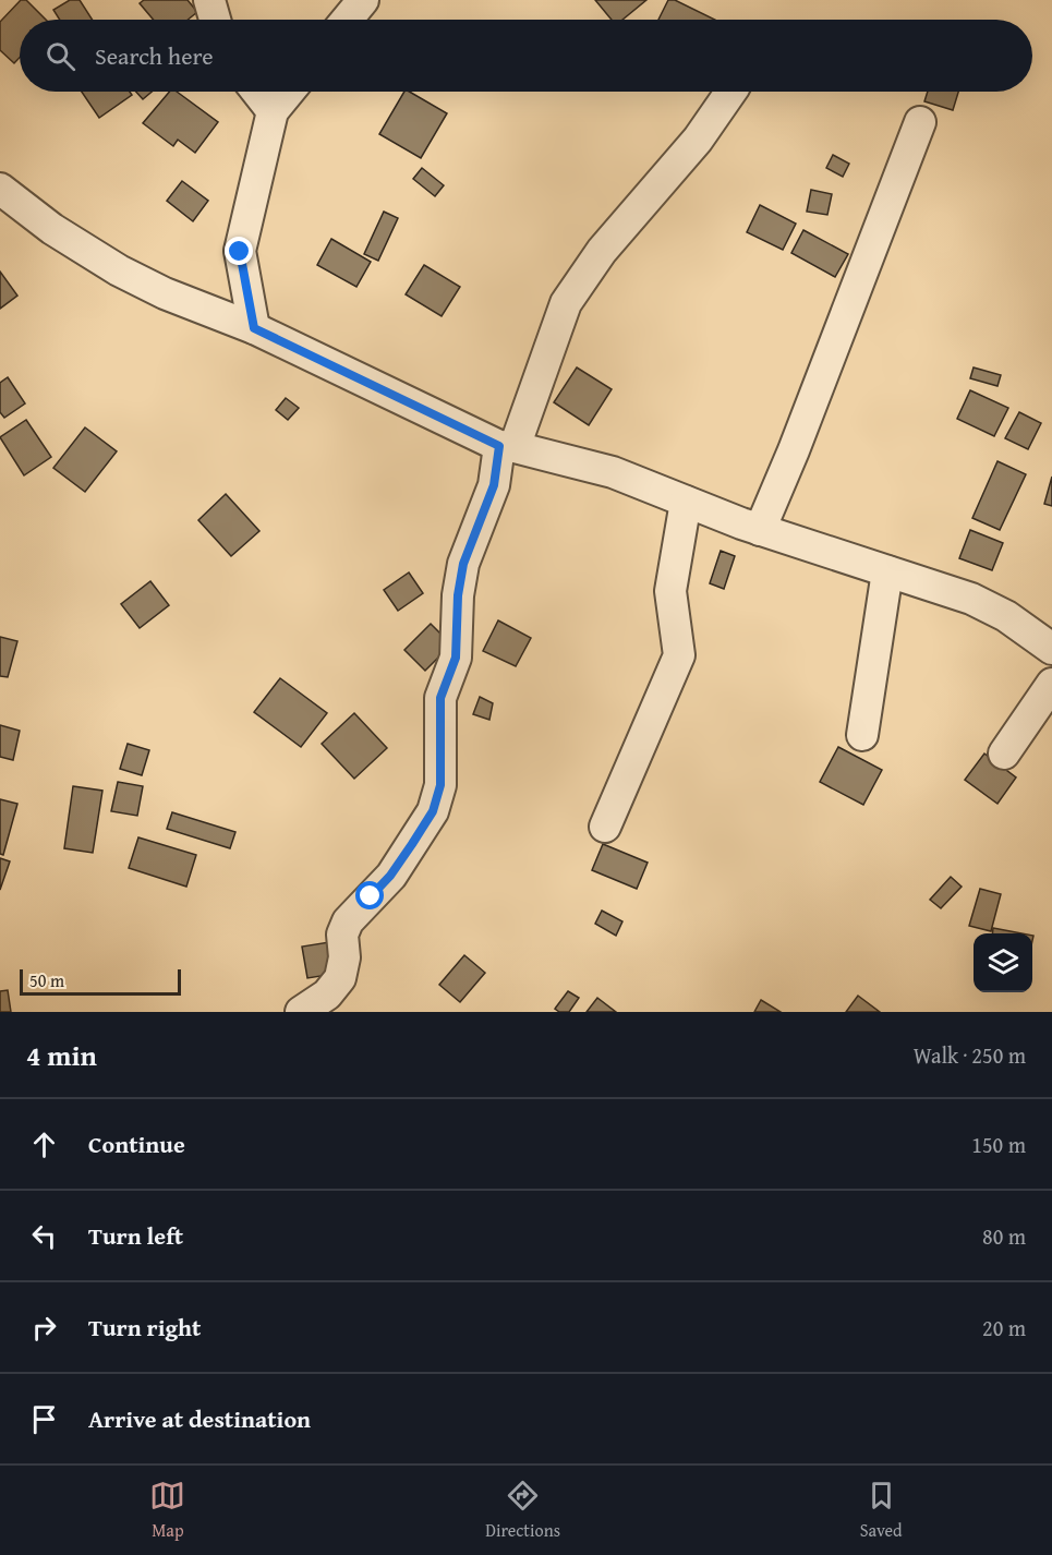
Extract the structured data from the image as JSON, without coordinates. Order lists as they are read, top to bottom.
{
  "scale_bar": "50 m",
  "page": {
    "search": "Search here",
    "scale": "50 m",
    "heading": ["4 min", "Walk · 250 m"],
    "list": [
      ["Continue", "150 m"],
      ["Turn left", "80 m"],
      ["Turn right", "20 m"],
      "Arrive at destination"
    ],
    "nav": ["Map", "Directions", "Saved"]
  }
}
